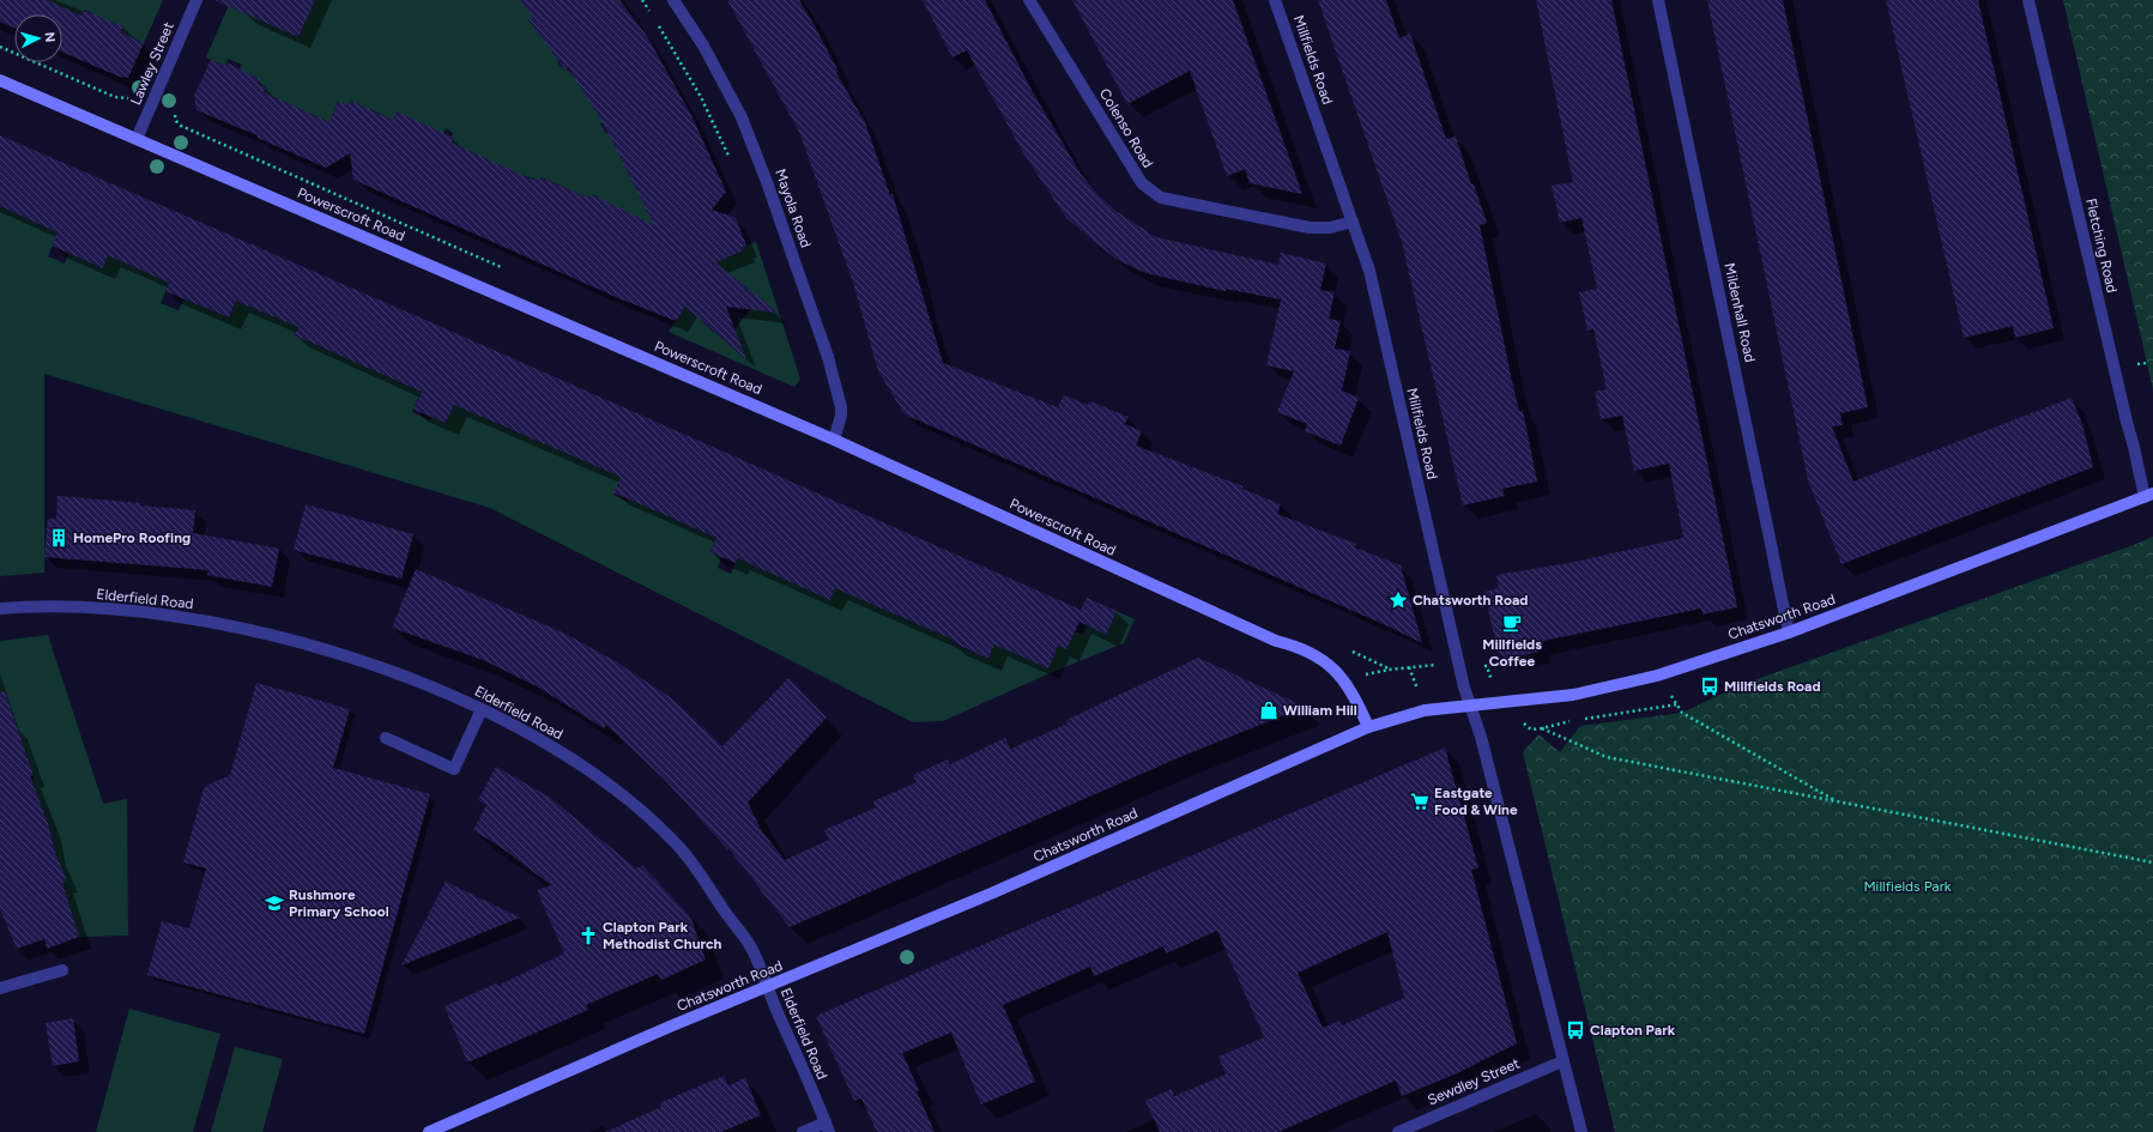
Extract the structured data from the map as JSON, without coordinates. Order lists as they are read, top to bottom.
{
  "streets": {
    "street": [
      "Millfields Road",
      "Lawley Street",
      "Colenso Road",
      "Mayola Road",
      "Powerscroft Road",
      "Fletching Road",
      "Mildenhall Road",
      "Elderfield Road",
      "Chatsworth Road",
      "Sewdley Street"
    ]
  },
  "crossings": [
    ["Millfields Road", "Colenso Road"],
    ["Millfields Road", "Chatsworth Road"],
    ["Millfields Road", "Sewdley Street"],
    ["Lawley Street", "Powerscroft Road"],
    ["Mayola Road", "Powerscroft Road"],
    ["Powerscroft Road", "Chatsworth Road"],
    ["Fletching Road", "Chatsworth Road"],
    ["Mildenhall Road", "Chatsworth Road"],
    ["Elderfield Road", "Chatsworth Road"]
  ],
  "parks": ["Millfields Park"],
  "places": {
    "building": ["HomePro Roofing"],
    "place": ["Chatsworth Road"],
    "cafe": ["Millfields Coffee"],
    "bus stop": ["Millfields Road", "Clapton Park"],
    "shop": ["William Hill"],
    "supermarket": ["Eastgate Food & Wine"],
    "school or university": ["Rushmore Primary School"],
    "church": ["Clapton Park Methodist Church"]
  },
  "north": "right"
}
